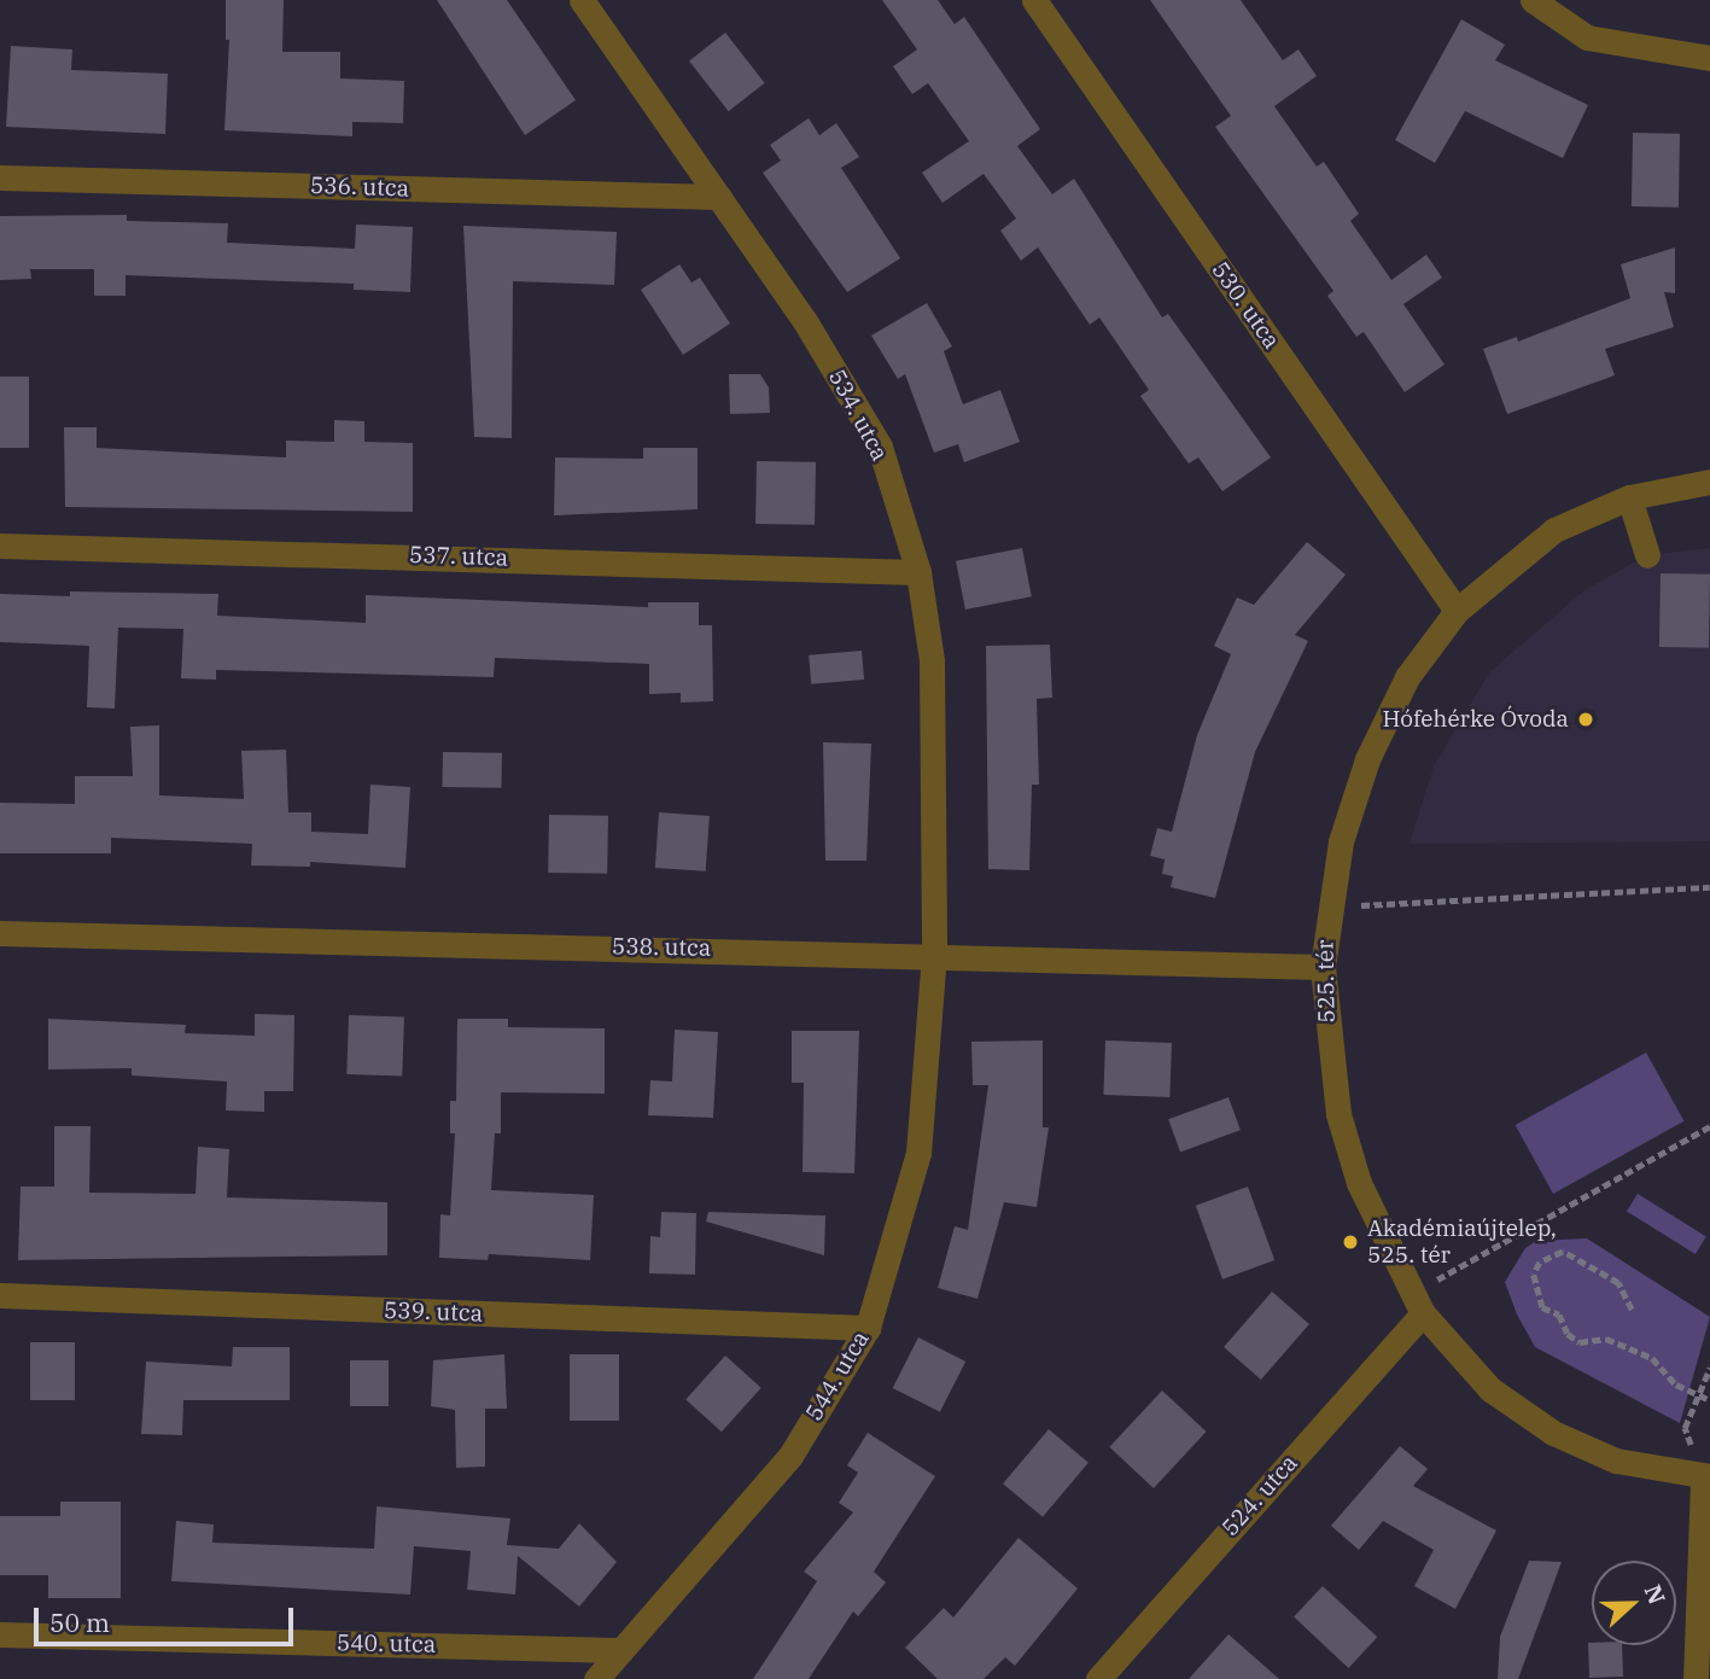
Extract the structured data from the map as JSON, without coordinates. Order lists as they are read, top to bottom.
{
  "streets": {
    "street": [
      "536. utca",
      "530. utca",
      "534. utca",
      "537. utca",
      "538. utca",
      "525. tér",
      "539. utca",
      "544. utca",
      "524. utca",
      "540. utca"
    ]
  },
  "crossings": [
    ["536. utca", "534. utca"],
    ["530. utca", "525. tér"],
    ["534. utca", "537. utca"],
    ["534. utca", "538. utca"],
    ["534. utca", "544. utca"],
    ["538. utca", "525. tér"],
    ["538. utca", "544. utca"],
    ["525. tér", "524. utca"],
    ["539. utca", "544. utca"],
    ["544. utca", "540. utca"]
  ],
  "places": ["Hófehérke Óvoda", "Akadémiaújtelep, 525. tér"],
  "scale_bar": "50 m",
  "north": "right"
}
